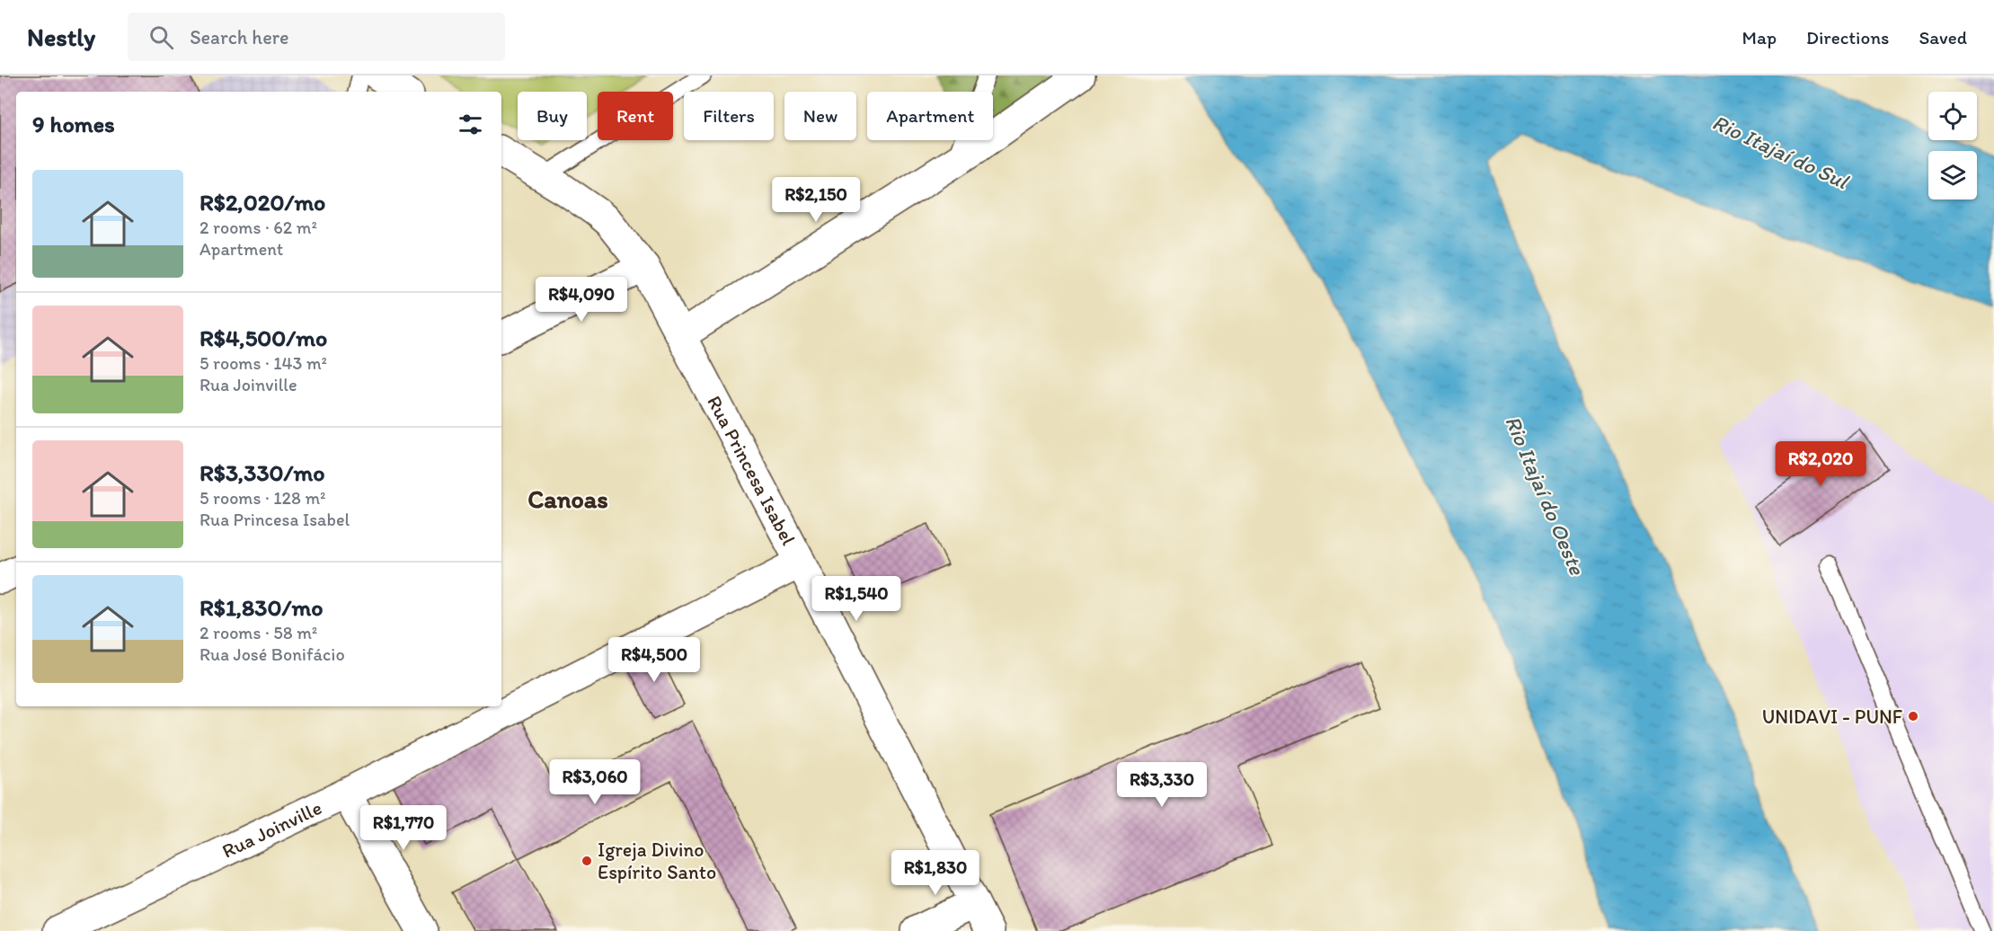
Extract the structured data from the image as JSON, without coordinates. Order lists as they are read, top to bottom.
{
  "streets": {
    "street": ["Rua Princesa Isabel", "Rua Joinville"]
  },
  "crossings": [
    ["Rua Princesa Isabel", "Rua Joinville"]
  ],
  "districts": ["Canoas"],
  "water": ["Rio Itajaí do Sul", "Rio Itajaí do Oeste"],
  "places": ["UNIDAVI - PUNF", "Igreja Divino Espírito Santo"],
  "page": {
    "header": "Nestly",
    "search": "Search here",
    "nav": ["Map", "Directions", "Saved"],
    "chip": [
      "Buy",
      "Rent",
      "Filters",
      "New",
      "Apartment"
    ],
    "heading": "9 homes",
    "list": [
      {
        "name": "R$2,020/mo",
        "note": "2 rooms · 62 m² · Apartment"
      },
      {
        "name": "R$4,500/mo",
        "note": "5 rooms · 143 m² · Rua Joinville"
      },
      {
        "name": "R$3,330/mo",
        "note": "5 rooms · 128 m² · Rua Princesa Isabel"
      },
      {
        "name": "R$1,830/mo",
        "note": "2 rooms · 58 m² · Rua José Bonifácio"
      }
    ],
    "price": [
      "R$2,150",
      "R$4,090",
      "R$2,020",
      "R$1,540",
      "R$4,500",
      "R$3,060",
      "R$3,330",
      "R$1,770",
      "R$1,830"
    ]
  }
}
